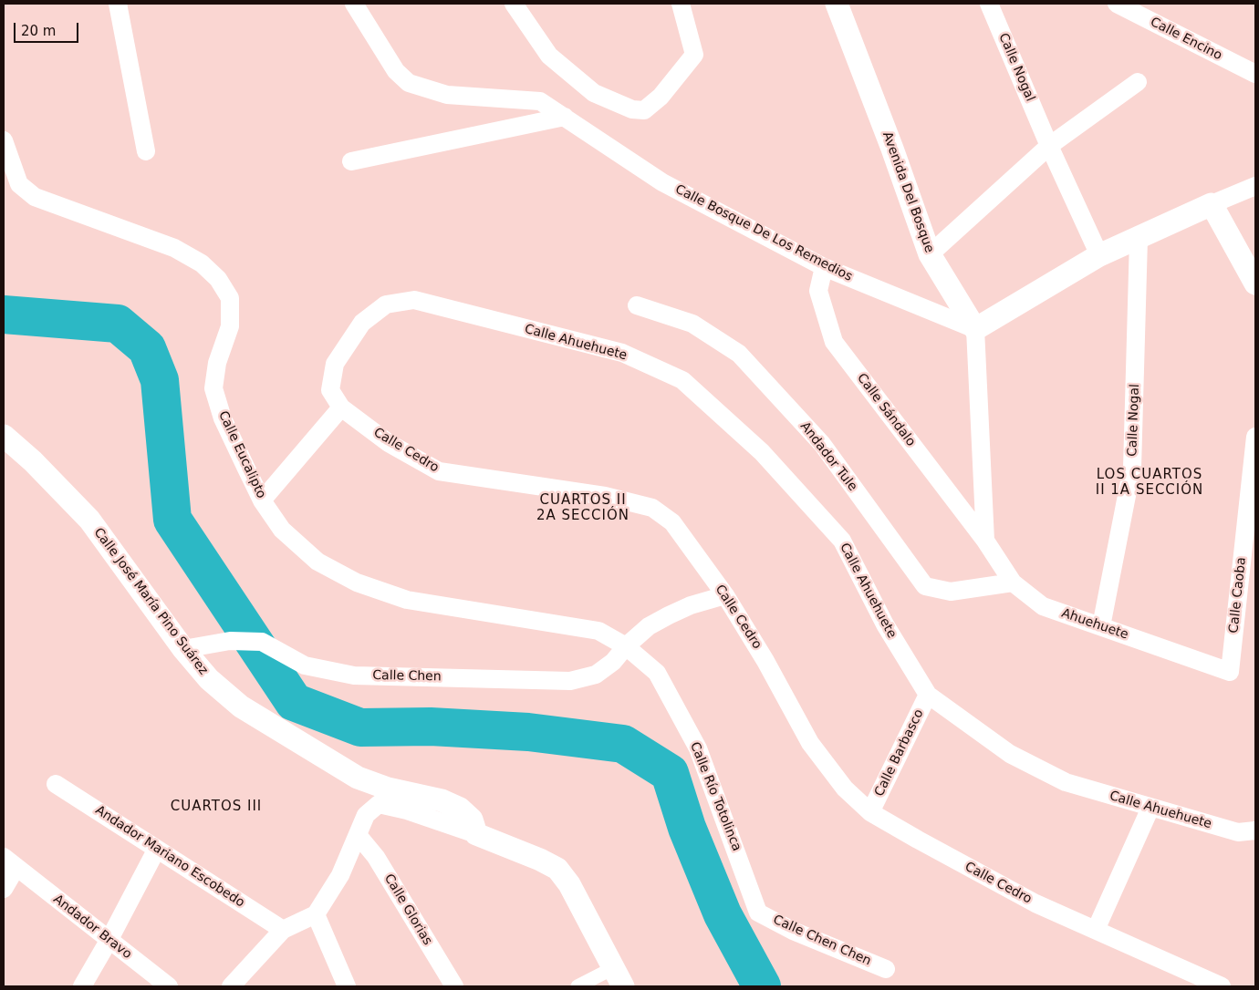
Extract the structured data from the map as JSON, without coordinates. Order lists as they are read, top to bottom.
{
  "streets": {
    "street": [
      "Calle Encino",
      "Calle Nogal",
      "Avenida Del Bosque",
      "Calle Bosque De Los Remedios",
      "Calle Ahuehuete",
      "Calle Sándalo",
      "Calle Cedro",
      "Calle Eucalipto",
      "Andador Tule",
      "Calle Caoba",
      "Calle José María Pino Suárez",
      "Ahuehuete",
      "Calle Chen",
      "Calle Barbasco",
      "Calle Río Totolinca",
      "Andador Mariano Escobedo",
      "Calle Glorias",
      "Andador Bravo",
      "Calle Chen Chen"
    ]
  },
  "crossings": [
    ["Calle Nogal", "Ahuehuete"],
    ["Avenida Del Bosque", "Calle Bosque De Los Remedios"],
    ["Avenida Del Bosque", "Calle Sándalo"],
    ["Avenida Del Bosque", "Ahuehuete"],
    ["Calle Bosque De Los Remedios", "Calle Sándalo"],
    ["Calle Ahuehuete", "Calle Cedro"],
    ["Calle Ahuehuete", "Calle Barbasco"],
    ["Calle Sándalo", "Ahuehuete"],
    ["Calle Cedro", "Calle Chen"],
    ["Calle Cedro", "Calle Barbasco"],
    ["Calle Eucalipto", "Calle Chen"],
    ["Calle Eucalipto", "Calle Río Totolinca"],
    ["Andador Tule", "Ahuehuete"],
    ["Calle Caoba", "Ahuehuete"],
    ["Calle José María Pino Suárez", "Calle Chen"],
    ["Calle Chen", "Calle Río Totolinca"],
    ["Calle Río Totolinca", "Calle Chen Chen"]
  ],
  "districts": ["LOS CUARTOS II 1A SECCIÓN", "CUARTOS II 2A SECCIÓN", "CUARTOS III"],
  "scale_bar": "20 m"
}
